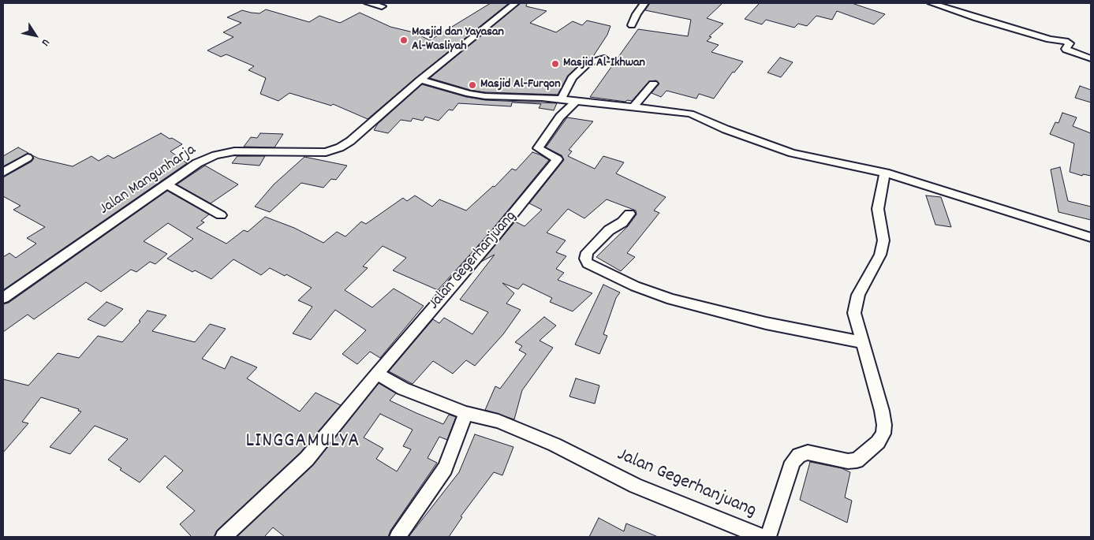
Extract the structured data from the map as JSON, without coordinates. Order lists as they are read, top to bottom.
{
  "streets": {
    "street": ["Jalan Mangunharja", "Jalan Gegerhanjuang"]
  },
  "districts": ["LINGGAMULYA"],
  "places": ["Masjid dan Yayasan Al-Wasliyah", "Masjid Al-Ikhwan", "Masjid Al-Furqon"],
  "north": "bottom right"
}
